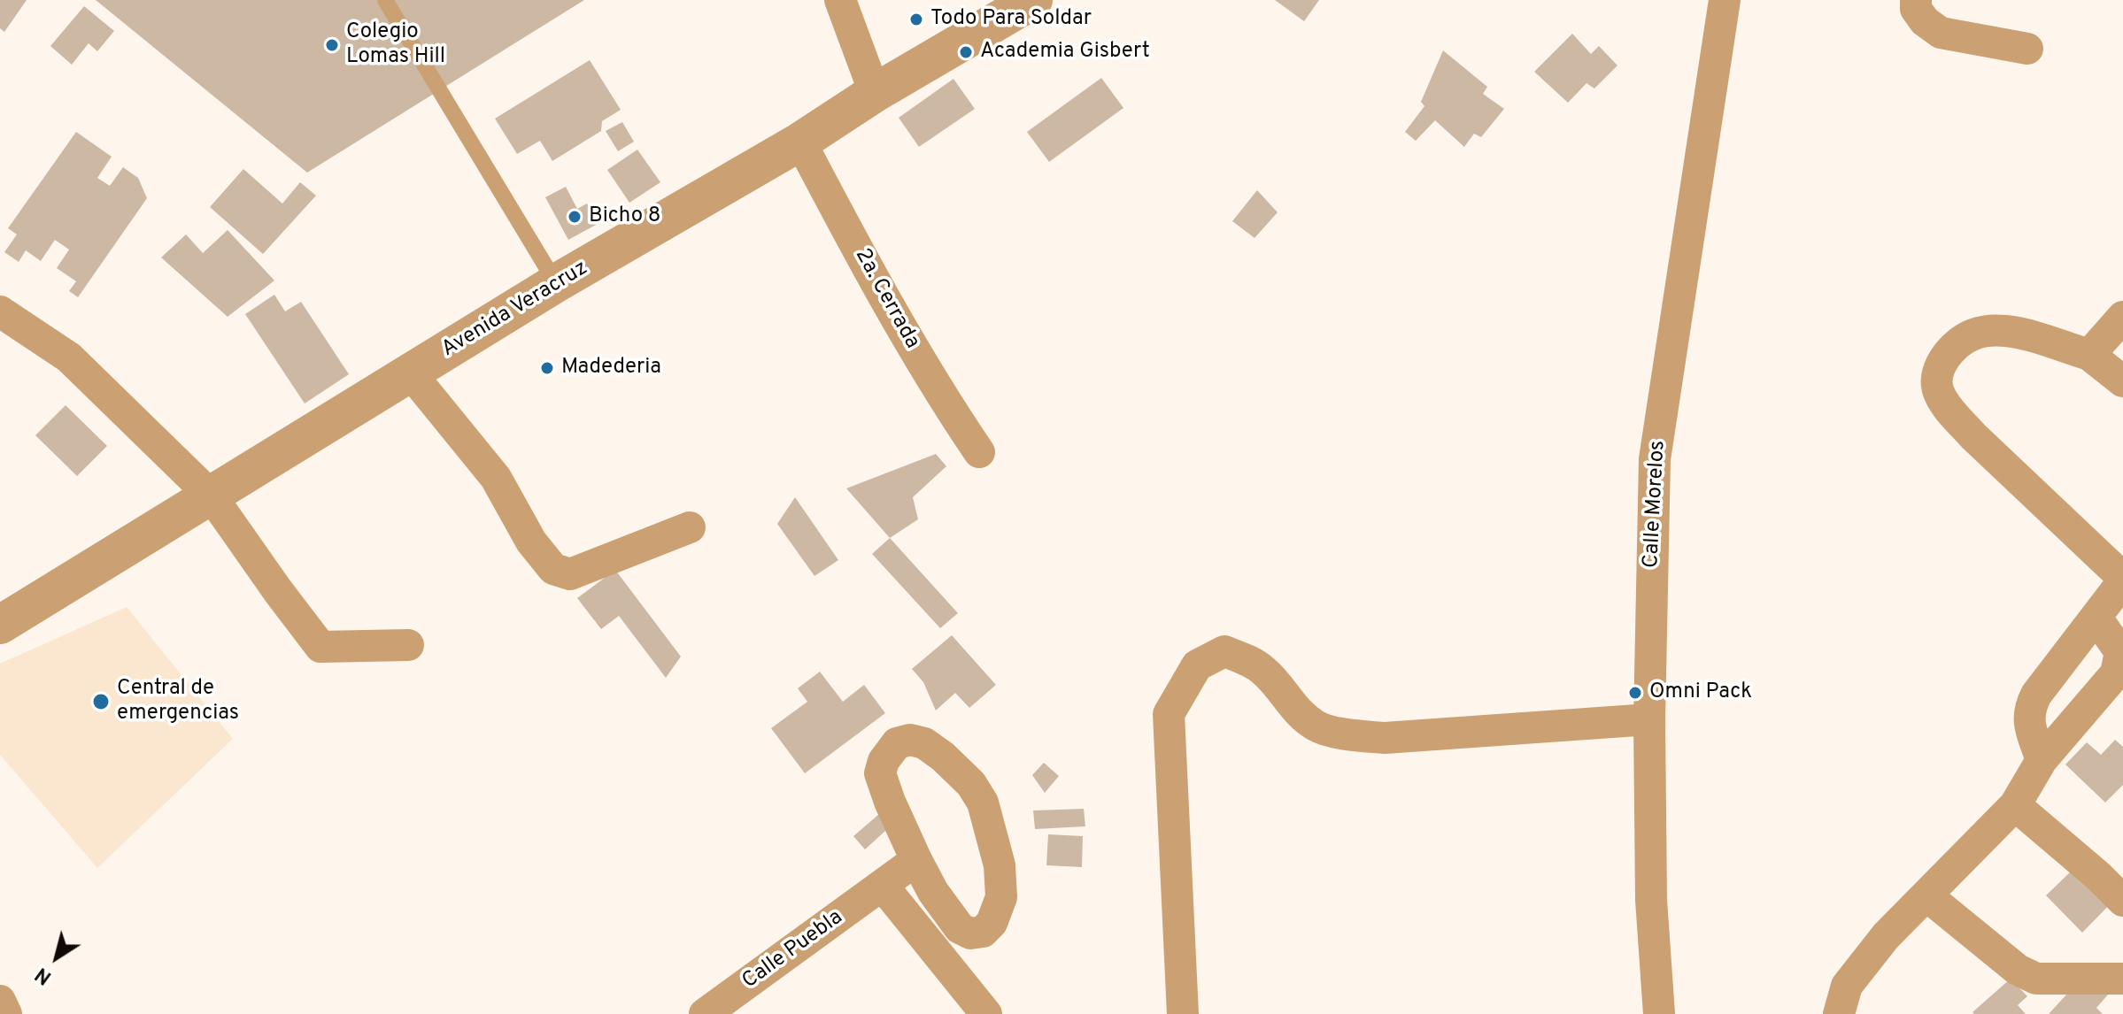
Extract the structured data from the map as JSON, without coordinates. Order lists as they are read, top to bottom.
{
  "streets": {
    "street": [
      "2a. Cerrada",
      "Avenida Veracruz",
      "Calle Morelos",
      "Calle Puebla"
    ]
  },
  "crossings": [
    ["2a. Cerrada", "Avenida Veracruz"]
  ],
  "places": [
    "Todo Para Soldar",
    "Colegio Lomas Hill",
    "Academia Gisbert",
    "Bicho 8",
    "Madederia",
    "Omni Pack",
    "Central de emergencias"
  ],
  "north": "bottom left"
}
